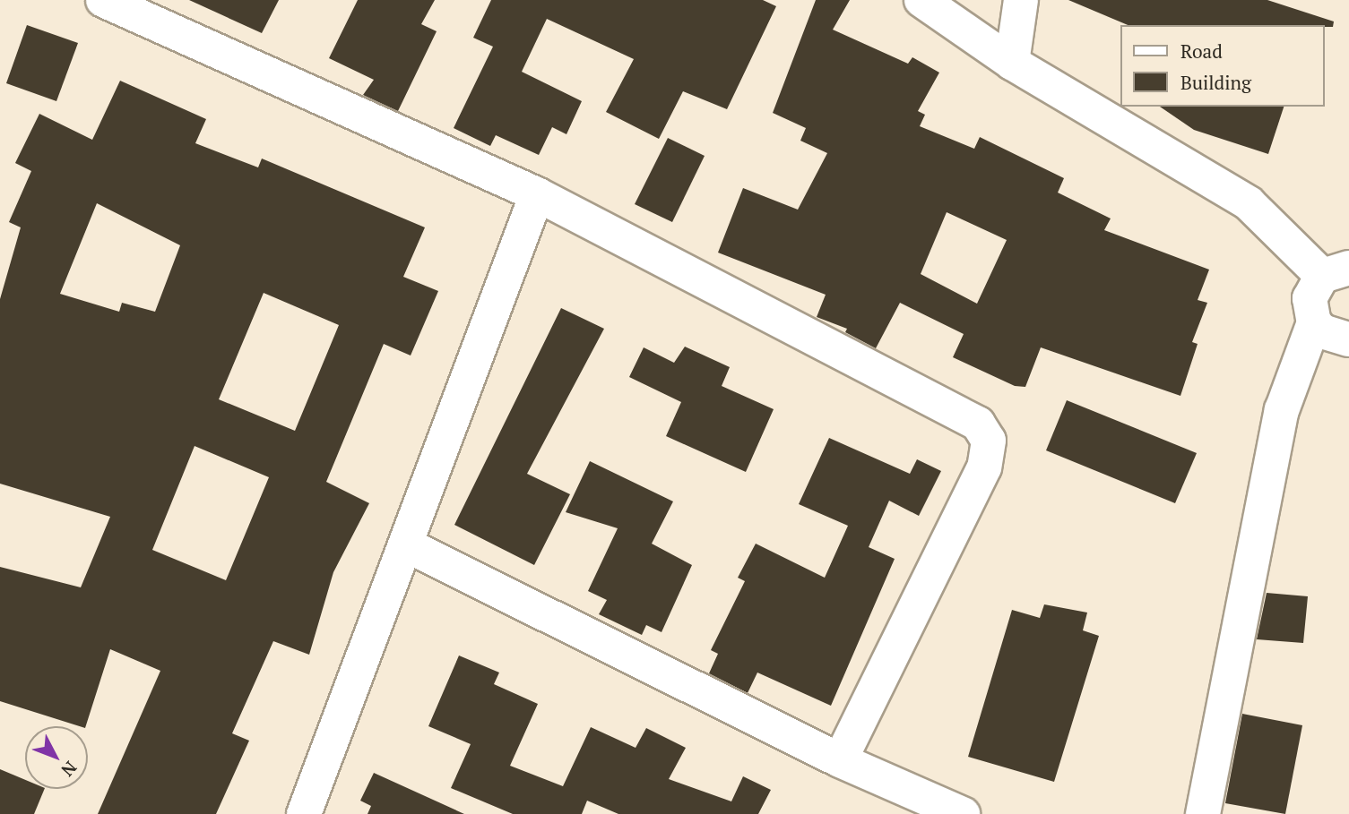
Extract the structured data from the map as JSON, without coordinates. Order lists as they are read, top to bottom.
{
  "legend": ["Road", "Building"],
  "north": "bottom right"
}
